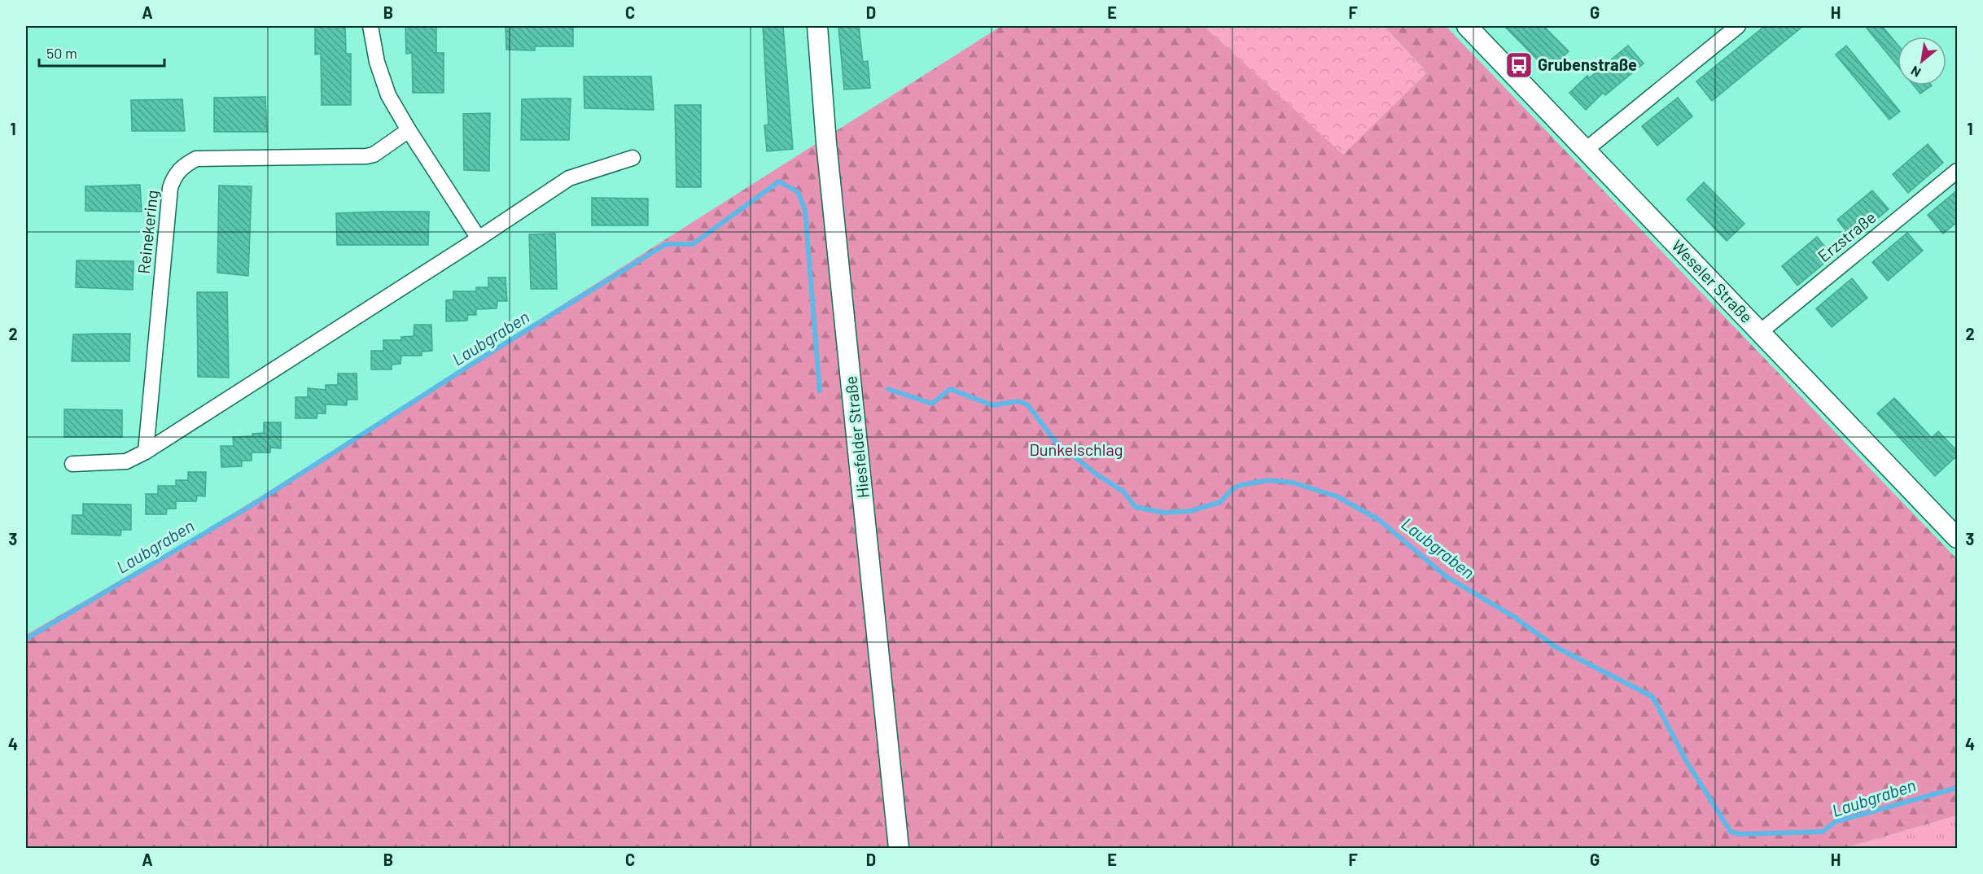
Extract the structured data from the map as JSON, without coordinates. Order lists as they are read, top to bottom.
{
  "streets": {
    "street": [
      "Reinekering",
      "Erzstraße",
      "Weseler Straße",
      "Hiesfelder Straße"
    ]
  },
  "crossings": [
    ["Erzstraße", "Weseler Straße"]
  ],
  "water": ["Laubgraben"],
  "parks": ["Dunkelschlag"],
  "places": {
    "bus stop": ["Grubenstraße"]
  },
  "scale_bar": "50 m",
  "north": "bottom left",
  "grid": {
    "columns": [
      "A",
      "B",
      "C",
      "D",
      "E",
      "F",
      "G",
      "H"
    ],
    "rows": [
      "1",
      "2",
      "3",
      "4"
    ]
  }
}
